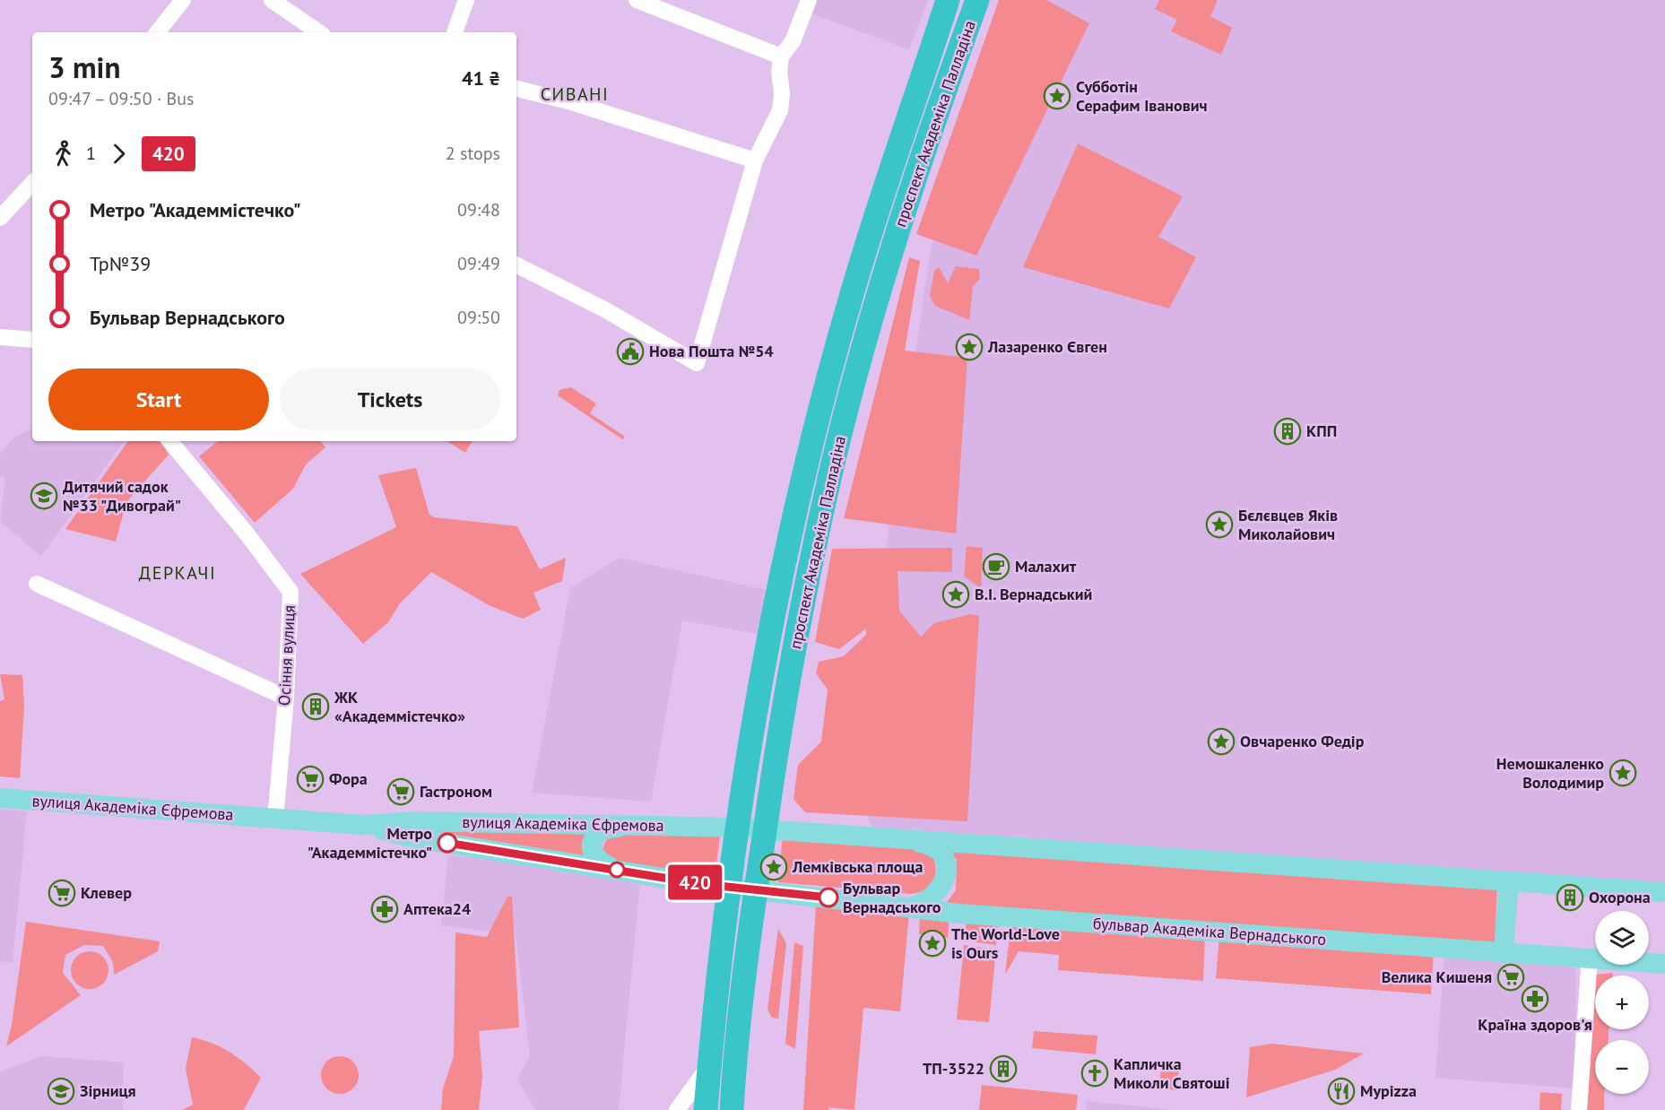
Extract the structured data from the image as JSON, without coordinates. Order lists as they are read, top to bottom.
{
  "streets": {
    "highway": ["проспект Академіка Палладіна"],
    "main road": ["вулиця Академіка Єфремова", "бульвар Академіка Вернадського"],
    "street": ["Осіння вулиця"]
  },
  "crossings": [
    ["проспект Академіка Палладіна", "вулиця Академіка Єфремова"],
    ["проспект Академіка Палладіна", "бульвар Академіка Вернадського"],
    ["Осіння вулиця", "вулиця Академіка Єфремова"],
    ["вулиця Академіка Єфремова", "бульвар Академіка Вернадського"]
  ],
  "districts": ["СИВАНІ", "ДЕРКАЧІ"],
  "places": {
    "place": [
      "Субботін Серафим Іванович",
      "Лазаренко Євген",
      "Бєлєвцев Яків Миколайович",
      "В.І. Вернадський",
      "Овчаренко Федір",
      "Немошкаленко Володимир",
      "Лемківська площа",
      "The World-Love is Ours"
    ],
    "public building": ["Нова Пошта №54"],
    "building": [
      "КПП",
      "ЖК «Академмістечко»",
      "Охорона",
      "ТП-3522"
    ],
    "school or university": ["Дитячий садок №33 \"Дивограй\"", "Зірниця"],
    "cafe": ["Малахит"],
    "supermarket": [
      "Фора",
      "Гастроном",
      "Клевер",
      "Велика Кишеня"
    ],
    "other": ["Метро \"Академмістечко\"", "Бульвар Вернадського"],
    "pharmacy": ["Аптека24", "Країна здоров'я"],
    "church": ["Капличка Миколи Святоші"],
    "restaurant": ["Mypizza"]
  },
  "lines": ["bus line 420"],
  "page": {
    "on_map": "420",
    "heading": ["3 min", "09:47 – 09:50 · Bus", "41 ₴"],
    "legs": ["1", "420", "2 stops"],
    "list": [
      {
        "name": "Метро \"Академмістечко\"",
        "value": "09:48"
      },
      {
        "name": "Тр№39",
        "value": "09:49"
      },
      {
        "name": "Бульвар Вернадського",
        "value": "09:50"
      }
    ],
    "buttons": ["Start", "Tickets"],
    "map_buttons": ["+", "−"]
  }
}
